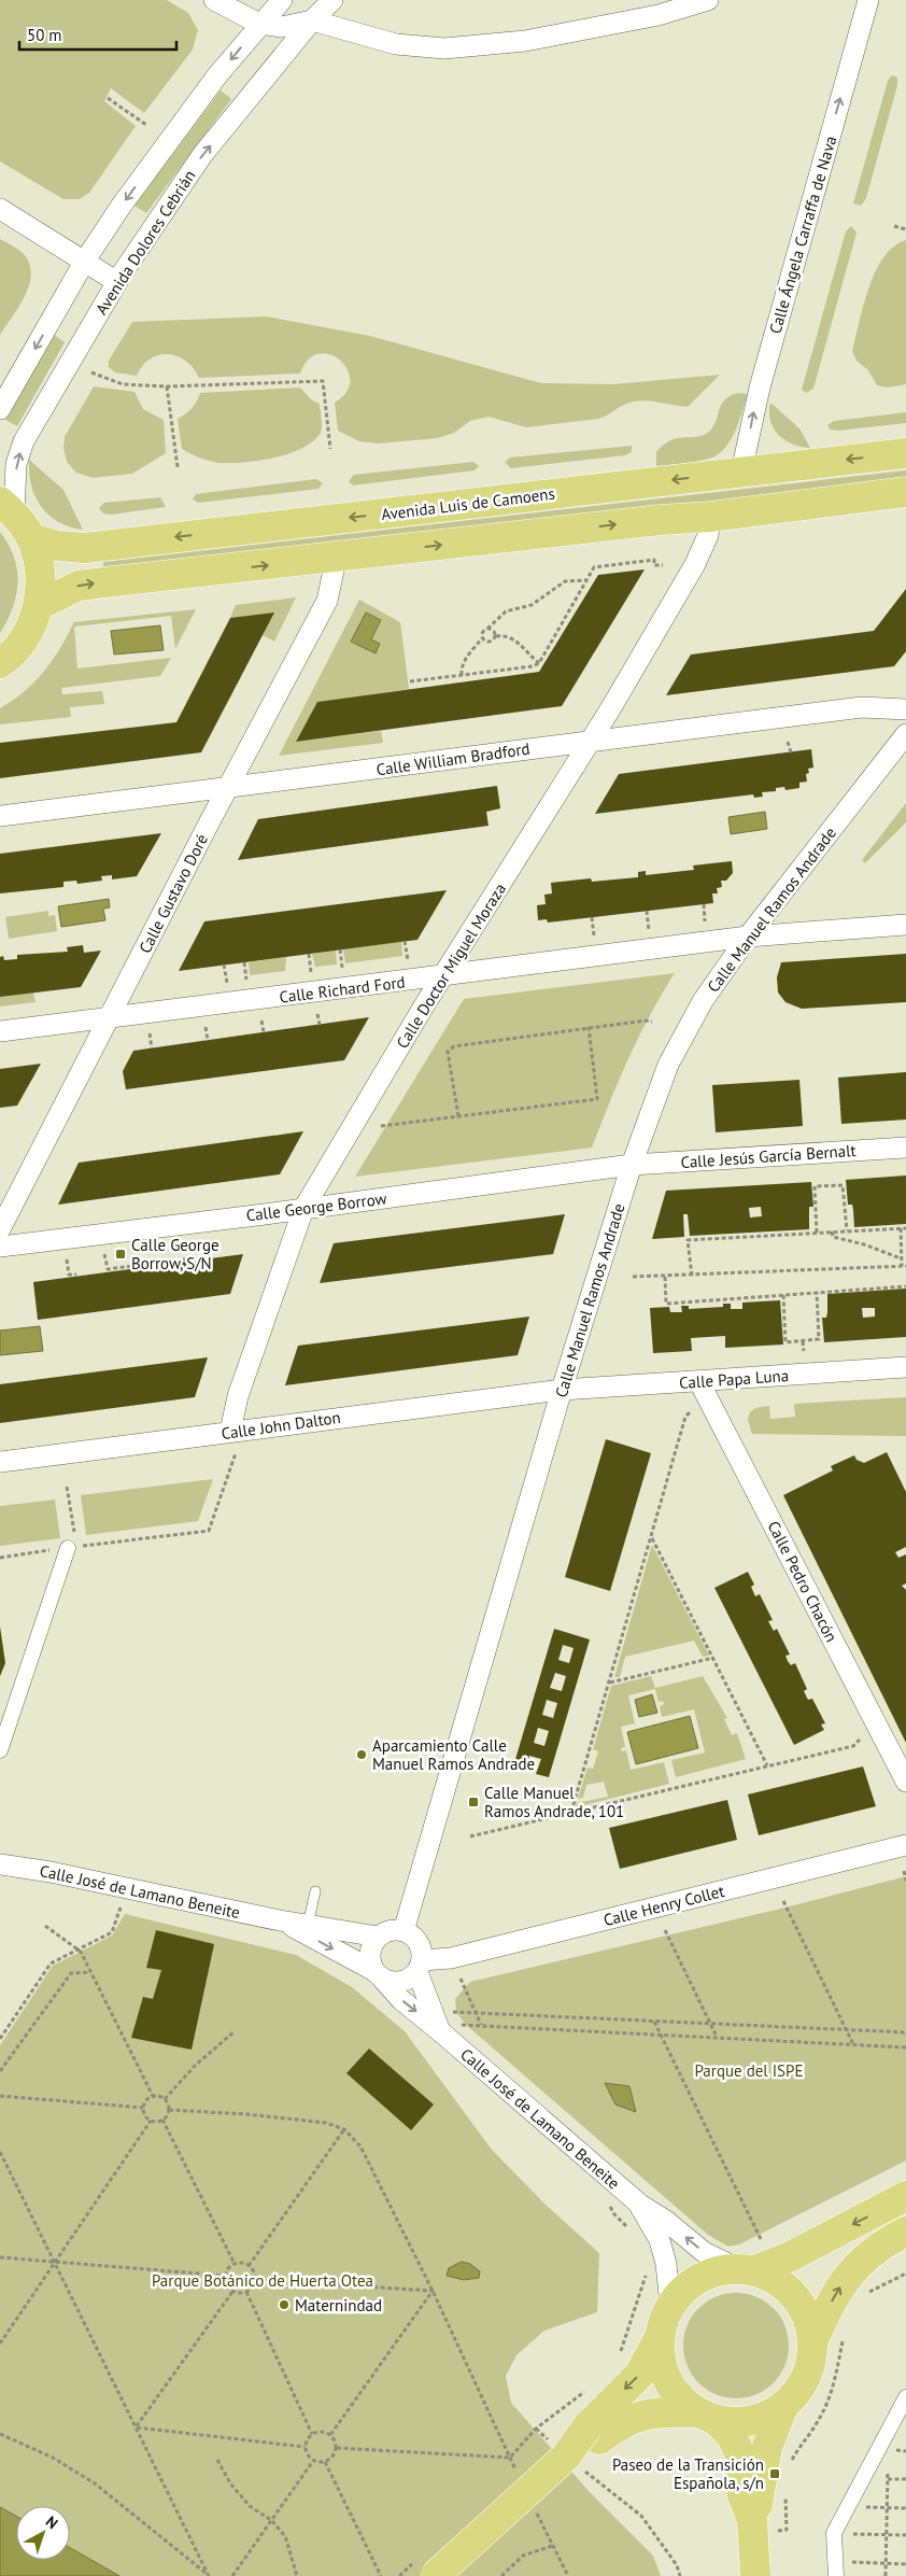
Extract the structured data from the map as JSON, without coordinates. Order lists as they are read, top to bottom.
{
  "streets": {
    "main road": ["Avenida Luis de Camoens"],
    "street": [
      "Calle Ángela Carraffa de Nava",
      "Avenida Dolores Cebrián",
      "Calle William Bradford",
      "Calle Gustavo Doré",
      "Calle Manuel Ramos Andrade",
      "Calle Doctor Miguel Moraza",
      "Calle Richard Ford",
      "Calle Jesús García Bernalt",
      "Calle George Borrow",
      "Calle Papa Luna",
      "Calle John Dalton",
      "Calle Pedro Chacón",
      "Calle José de Lamano Beneite",
      "Calle Henry Collet"
    ]
  },
  "crossings": [
    ["Calle Ángela Carraffa de Nava", "Avenida Luis de Camoens"],
    ["Calle William Bradford", "Calle Gustavo Doré"],
    ["Calle William Bradford", "Calle Doctor Miguel Moraza"],
    ["Calle Gustavo Doré", "Calle Richard Ford"],
    ["Calle Manuel Ramos Andrade", "Calle Richard Ford"],
    ["Calle Manuel Ramos Andrade", "Calle Jesús García Bernalt"],
    ["Calle Manuel Ramos Andrade", "Calle George Borrow"],
    ["Calle Manuel Ramos Andrade", "Calle Papa Luna"],
    ["Calle Manuel Ramos Andrade", "Calle John Dalton"],
    ["Calle Manuel Ramos Andrade", "Calle José de Lamano Beneite"],
    ["Calle Manuel Ramos Andrade", "Calle Henry Collet"],
    ["Calle Doctor Miguel Moraza", "Calle Richard Ford"],
    ["Calle Doctor Miguel Moraza", "Calle George Borrow"],
    ["Calle Doctor Miguel Moraza", "Calle John Dalton"],
    ["Calle Jesús García Bernalt", "Calle George Borrow"],
    ["Calle Papa Luna", "Calle John Dalton"],
    ["Calle Papa Luna", "Calle Pedro Chacón"],
    ["Calle José de Lamano Beneite", "Calle Henry Collet"]
  ],
  "one_way": ["Calle Ángela Carraffa de Nava"],
  "parks": ["Parque del ISPE", "Parque Botánico de Huerta Otea"],
  "places": {
    "transit": ["Calle George Borrow, S/N", "Calle Manuel Ramos Andrade, 101", "Paseo de la Transición Española, s/n"],
    "other": ["Aparcamiento Calle Manuel Ramos Andrade", "Maternindad"]
  },
  "scale_bar": "50 m",
  "north": "top right"
}
